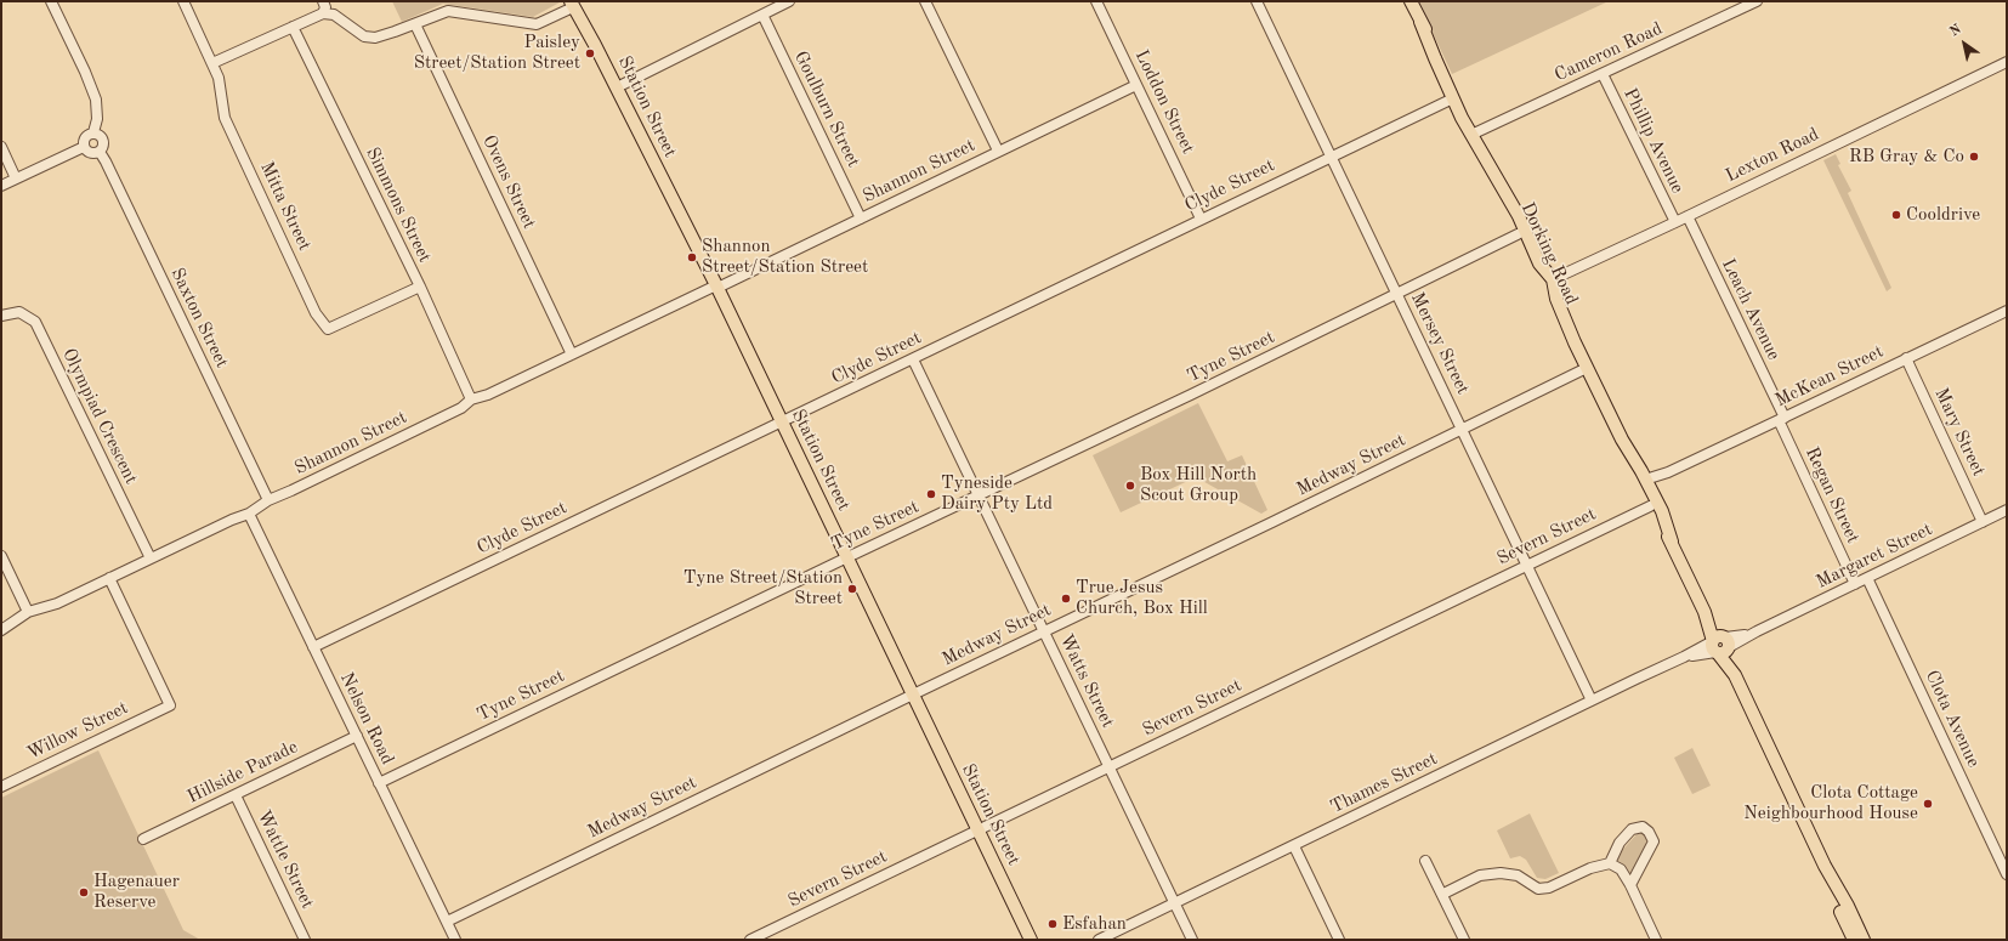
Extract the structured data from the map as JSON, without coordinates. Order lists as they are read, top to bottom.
{
  "streets": {
    "main road": ["Station Street", "Dorking Road"],
    "street": [
      "Cameron Road",
      "Loddon Street",
      "Goulburn Street",
      "Phillip Avenue",
      "Lexton Road",
      "Shannon Street",
      "Ovens Street",
      "Clyde Street",
      "Simmons Street",
      "Mitta Street",
      "Leach Avenue",
      "Saxton Street",
      "Mersey Street",
      "Tyne Street",
      "McKean Street",
      "Olympiad Crescent",
      "Mary Street",
      "Medway Street",
      "Regan Street",
      "Severn Street",
      "Margaret Street",
      "Watts Street",
      "Nelson Road",
      "Clota Avenue",
      "Willow Street",
      "Hillside Parade",
      "Thames Street",
      "Wattle Street"
    ]
  },
  "crossings": [
    ["Cameron Road", "Phillip Avenue"],
    ["Cameron Road", "Dorking Road"],
    ["Loddon Street", "Shannon Street"],
    ["Loddon Street", "Clyde Street"],
    ["Station Street", "Shannon Street"],
    ["Station Street", "Clyde Street"],
    ["Station Street", "Tyne Street"],
    ["Station Street", "Medway Street"],
    ["Station Street", "Severn Street"],
    ["Goulburn Street", "Shannon Street"],
    ["Phillip Avenue", "Lexton Road"],
    ["Lexton Road", "Dorking Road"],
    ["Lexton Road", "Leach Avenue"],
    ["Shannon Street", "Ovens Street"],
    ["Shannon Street", "Simmons Street"],
    ["Shannon Street", "Saxton Street"],
    ["Shannon Street", "Olympiad Crescent"],
    ["Shannon Street", "Nelson Road"],
    ["Shannon Street", "Willow Street"],
    ["Clyde Street", "Dorking Road"],
    ["Clyde Street", "Mersey Street"],
    ["Clyde Street", "Watts Street"],
    ["Clyde Street", "Nelson Road"],
    ["Simmons Street", "Mitta Street"],
    ["Dorking Road", "Tyne Street"],
    ["Dorking Road", "McKean Street"],
    ["Dorking Road", "Medway Street"],
    ["Dorking Road", "Severn Street"],
    ["Dorking Road", "Margaret Street"],
    ["Dorking Road", "Thames Street"],
    ["Leach Avenue", "McKean Street"],
    ["Leach Avenue", "Regan Street"],
    ["Mersey Street", "Tyne Street"],
    ["Mersey Street", "Medway Street"],
    ["Mersey Street", "Severn Street"],
    ["Mersey Street", "Thames Street"],
    ["Tyne Street", "Watts Street"],
    ["Tyne Street", "Nelson Road"],
    ["McKean Street", "Mary Street"],
    ["McKean Street", "Regan Street"],
    ["Mary Street", "Margaret Street"],
    ["Medway Street", "Watts Street"],
    ["Medway Street", "Nelson Road"],
    ["Regan Street", "Margaret Street"],
    ["Severn Street", "Watts Street"],
    ["Margaret Street", "Clota Avenue"],
    ["Margaret Street", "Thames Street"],
    ["Watts Street", "Thames Street"],
    ["Nelson Road", "Hillside Parade"],
    ["Hillside Parade", "Wattle Street"]
  ],
  "places": [
    "Paisley Street/Station Street",
    "RB Gray & Co",
    "Cooldrive",
    "Shannon Street/Station Street",
    "Box Hill North Scout Group",
    "Tyneside Dairy Pty Ltd",
    "Tyne Street/Station Street",
    "True Jesus Church, Box Hill",
    "Clota Cottage Neighbourhood House",
    "Hagenauer Reserve",
    "Esfahan"
  ],
  "north": "top left"
}
